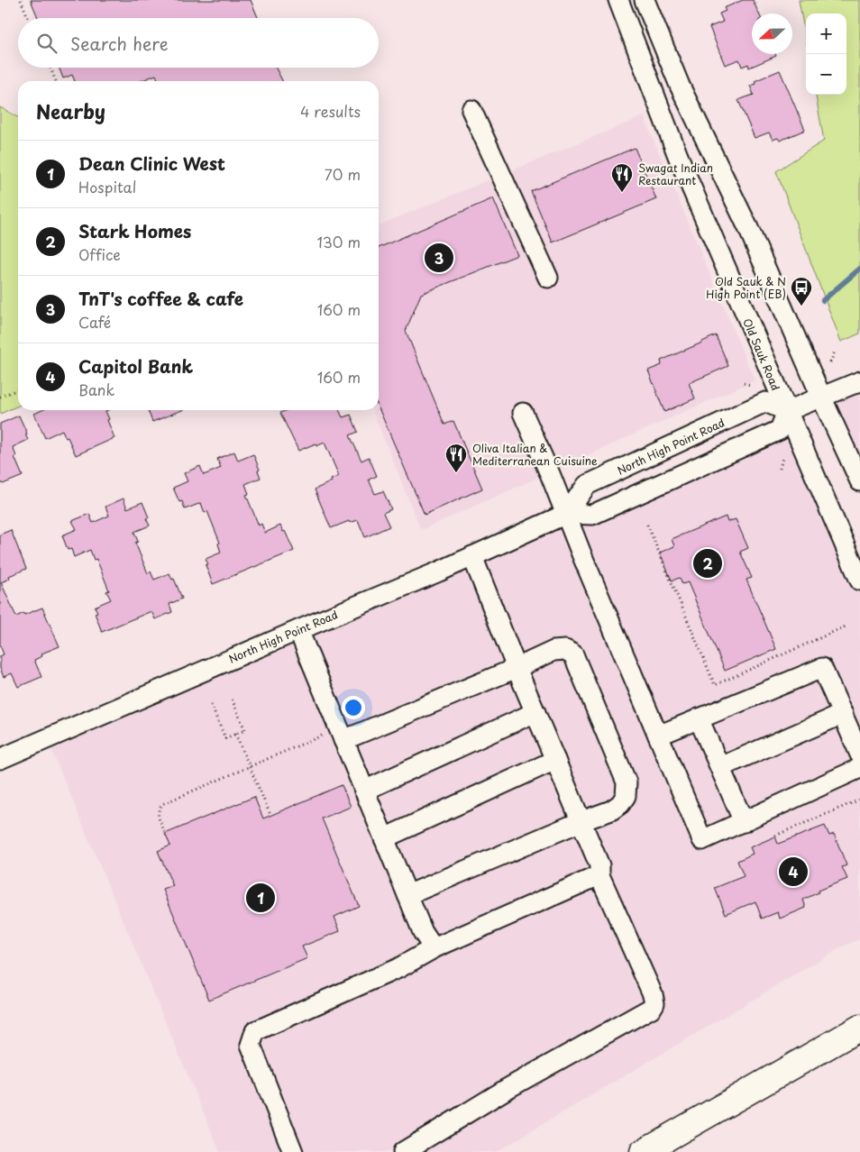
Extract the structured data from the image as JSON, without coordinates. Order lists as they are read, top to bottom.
{
  "streets": {
    "street": ["Old Sauk Road", "North High Point Road"]
  },
  "crossings": [
    ["Old Sauk Road", "North High Point Road"]
  ],
  "places": {
    "restaurant": ["Swagat Indian Restaurant", "Oliva Italian & Mediterranean Cuisuine"],
    "bus stop": ["Old Sauk & N High Point (EB)"]
  },
  "north": "left",
  "page": {
    "map_buttons": ["+", "−"],
    "search": "Search here",
    "heading": ["Nearby", "4 results"],
    "list": [
      {
        "mark": "1",
        "name": "Dean Clinic West",
        "note": "Hospital",
        "value": "70 m"
      },
      {
        "mark": "2",
        "name": "Stark Homes",
        "note": "Office",
        "value": "130 m"
      },
      {
        "mark": "3",
        "name": "TnT's coffee & cafe",
        "note": "Café",
        "value": "160 m"
      },
      {
        "mark": "4",
        "name": "Capitol Bank",
        "note": "Bank",
        "value": "160 m"
      }
    ],
    "pins": [
      "3",
      "2",
      "4",
      "1"
    ]
  }
}
